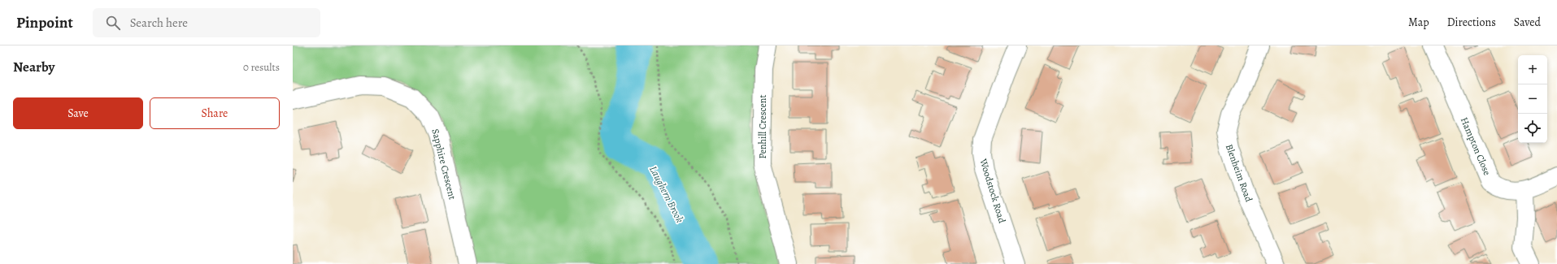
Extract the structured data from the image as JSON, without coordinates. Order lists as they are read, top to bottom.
{
  "streets": {
    "street": [
      "Penhill Crescent",
      "Hampton Close",
      "Sapphire Crescent",
      "Blenheim Road",
      "Woodstock Road"
    ]
  },
  "water": ["Laughern Brook"],
  "page": {
    "header": "Pinpoint",
    "search": "Search here",
    "nav": ["Map", "Directions", "Saved"],
    "heading": ["Nearby", "0 results"],
    "map_buttons": ["+", "−"],
    "buttons": ["Save", "Share"]
  }
}
